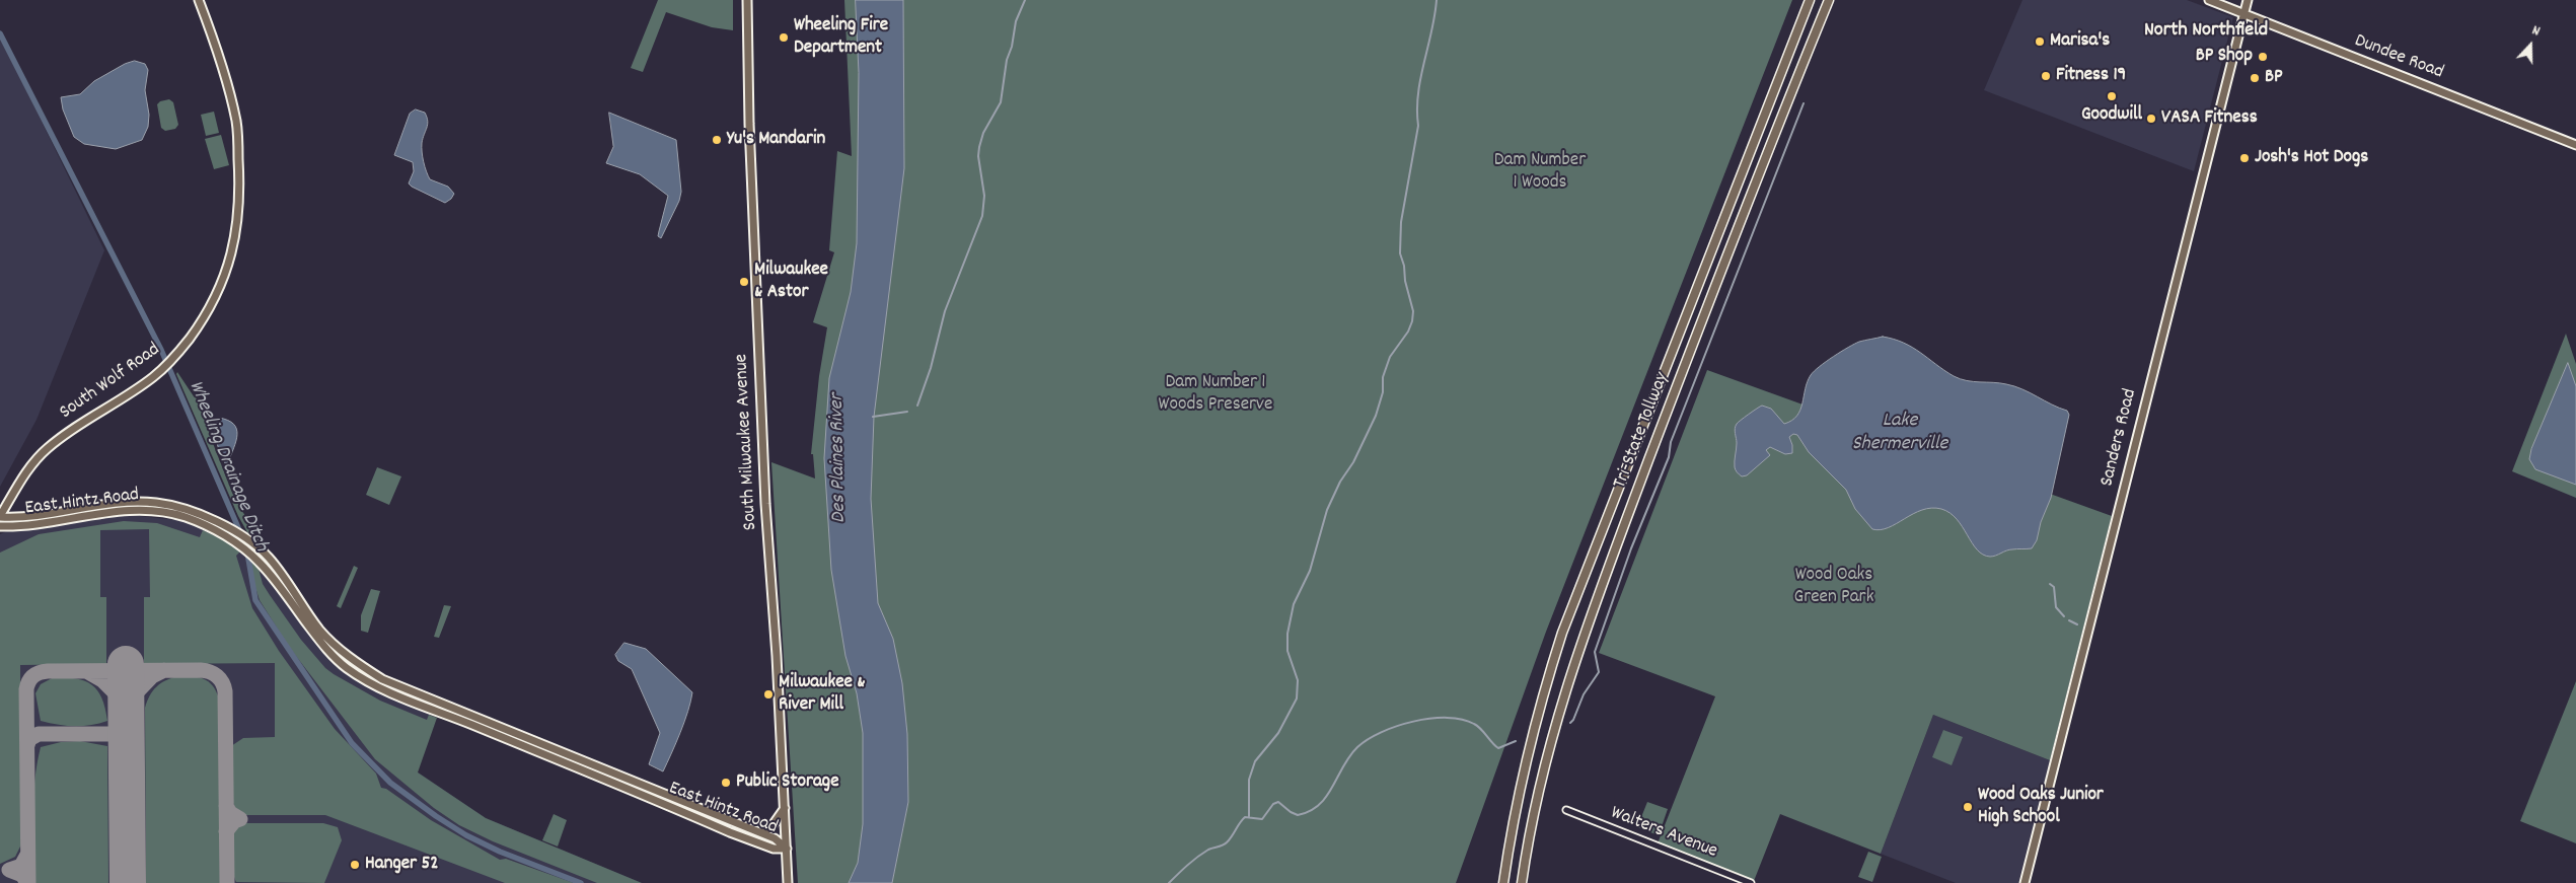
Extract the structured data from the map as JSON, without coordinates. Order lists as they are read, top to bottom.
{
  "streets": {
    "highway": ["Tri-State Tollway"],
    "main road": [
      "Dundee Road",
      "South Wolf Road",
      "Sanders Road",
      "South Milwaukee Avenue",
      "East Hintz Road"
    ],
    "street": ["Walters Avenue"]
  },
  "crossings": [
    ["Dundee Road", "Sanders Road"],
    ["South Wolf Road", "East Hintz Road"],
    ["South Milwaukee Avenue", "East Hintz Road"]
  ],
  "districts": ["North Northfield"],
  "water": ["Lake Shermerville", "Des Plaines River", "Wheeling Drainage Ditch"],
  "parks": ["Dam Number 1 Woods", "Dam Number 1 Woods Preserve", "Wood Oaks Green Park"],
  "places": [
    "Wheeling Fire Department",
    "Marisa's",
    "BP Shop",
    "Fitness 19",
    "BP",
    "Goodwill",
    "VASA Fitness",
    "Yu's Mandarin",
    "Josh's Hot Dogs",
    "Milwaukee & Astor",
    "Milwaukee & River Mill",
    "Public Storage",
    "Wood Oaks Junior High School",
    "Hanger 52"
  ],
  "north": "top"
}
